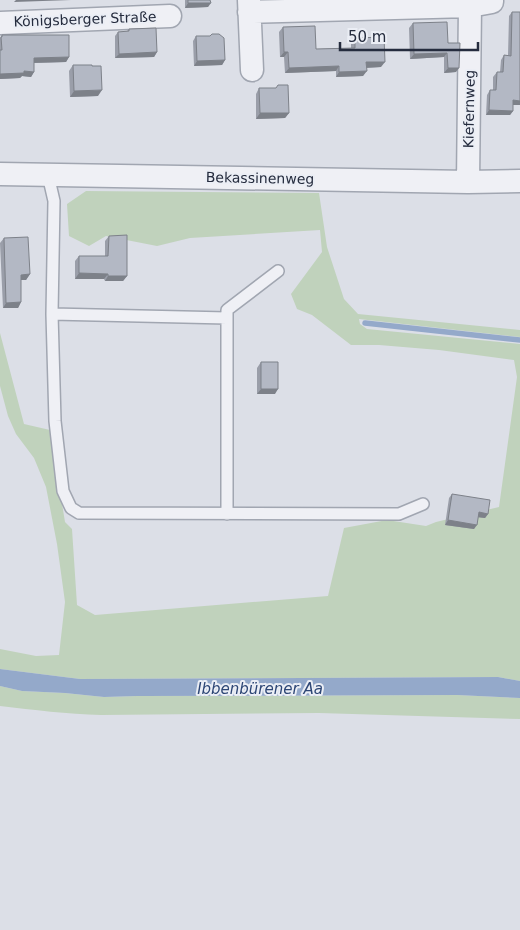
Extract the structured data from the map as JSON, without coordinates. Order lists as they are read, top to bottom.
{
  "streets": {
    "street": ["Königsberger Straße", "Kiefernweg", "Bekassinenweg"]
  },
  "crossings": [
    ["Kiefernweg", "Bekassinenweg"]
  ],
  "water": ["Ibbenbürener Aa"],
  "scale_bar": "50 m"
}
